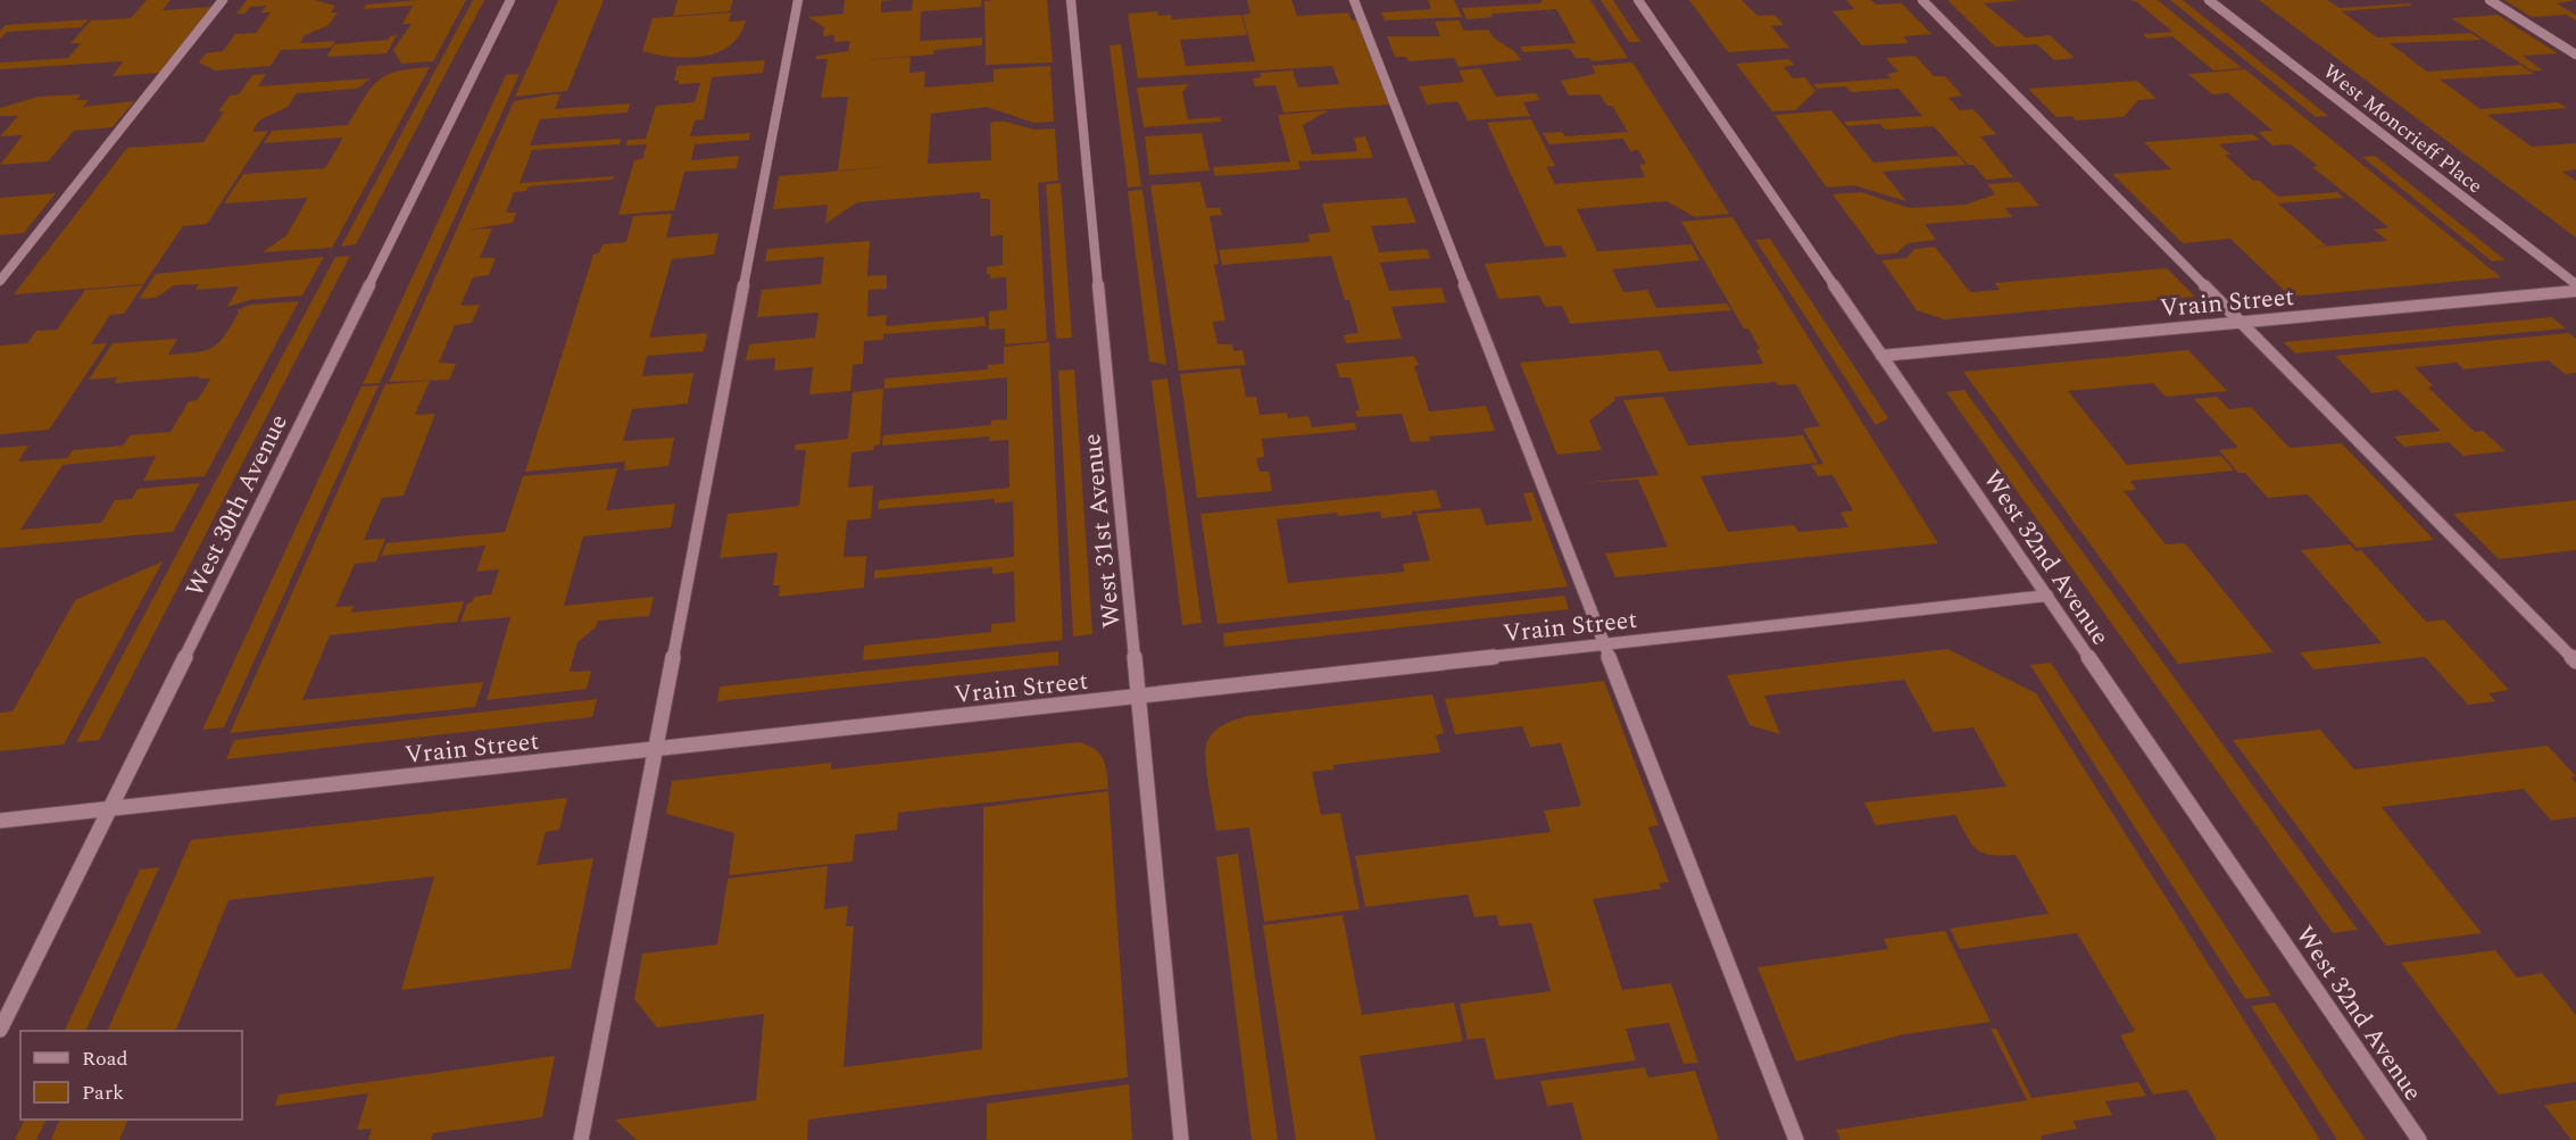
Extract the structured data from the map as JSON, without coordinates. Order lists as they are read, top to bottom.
{
  "streets": {
    "street": [
      "West Moncrieff Place",
      "Vrain Street",
      "West 30th Avenue",
      "West 31st Avenue",
      "West 32nd Avenue"
    ]
  },
  "crossings": [
    ["Vrain Street", "West 30th Avenue"],
    ["Vrain Street", "West 31st Avenue"],
    ["Vrain Street", "West 32nd Avenue"]
  ],
  "legend": ["Road", "Park"]
}
